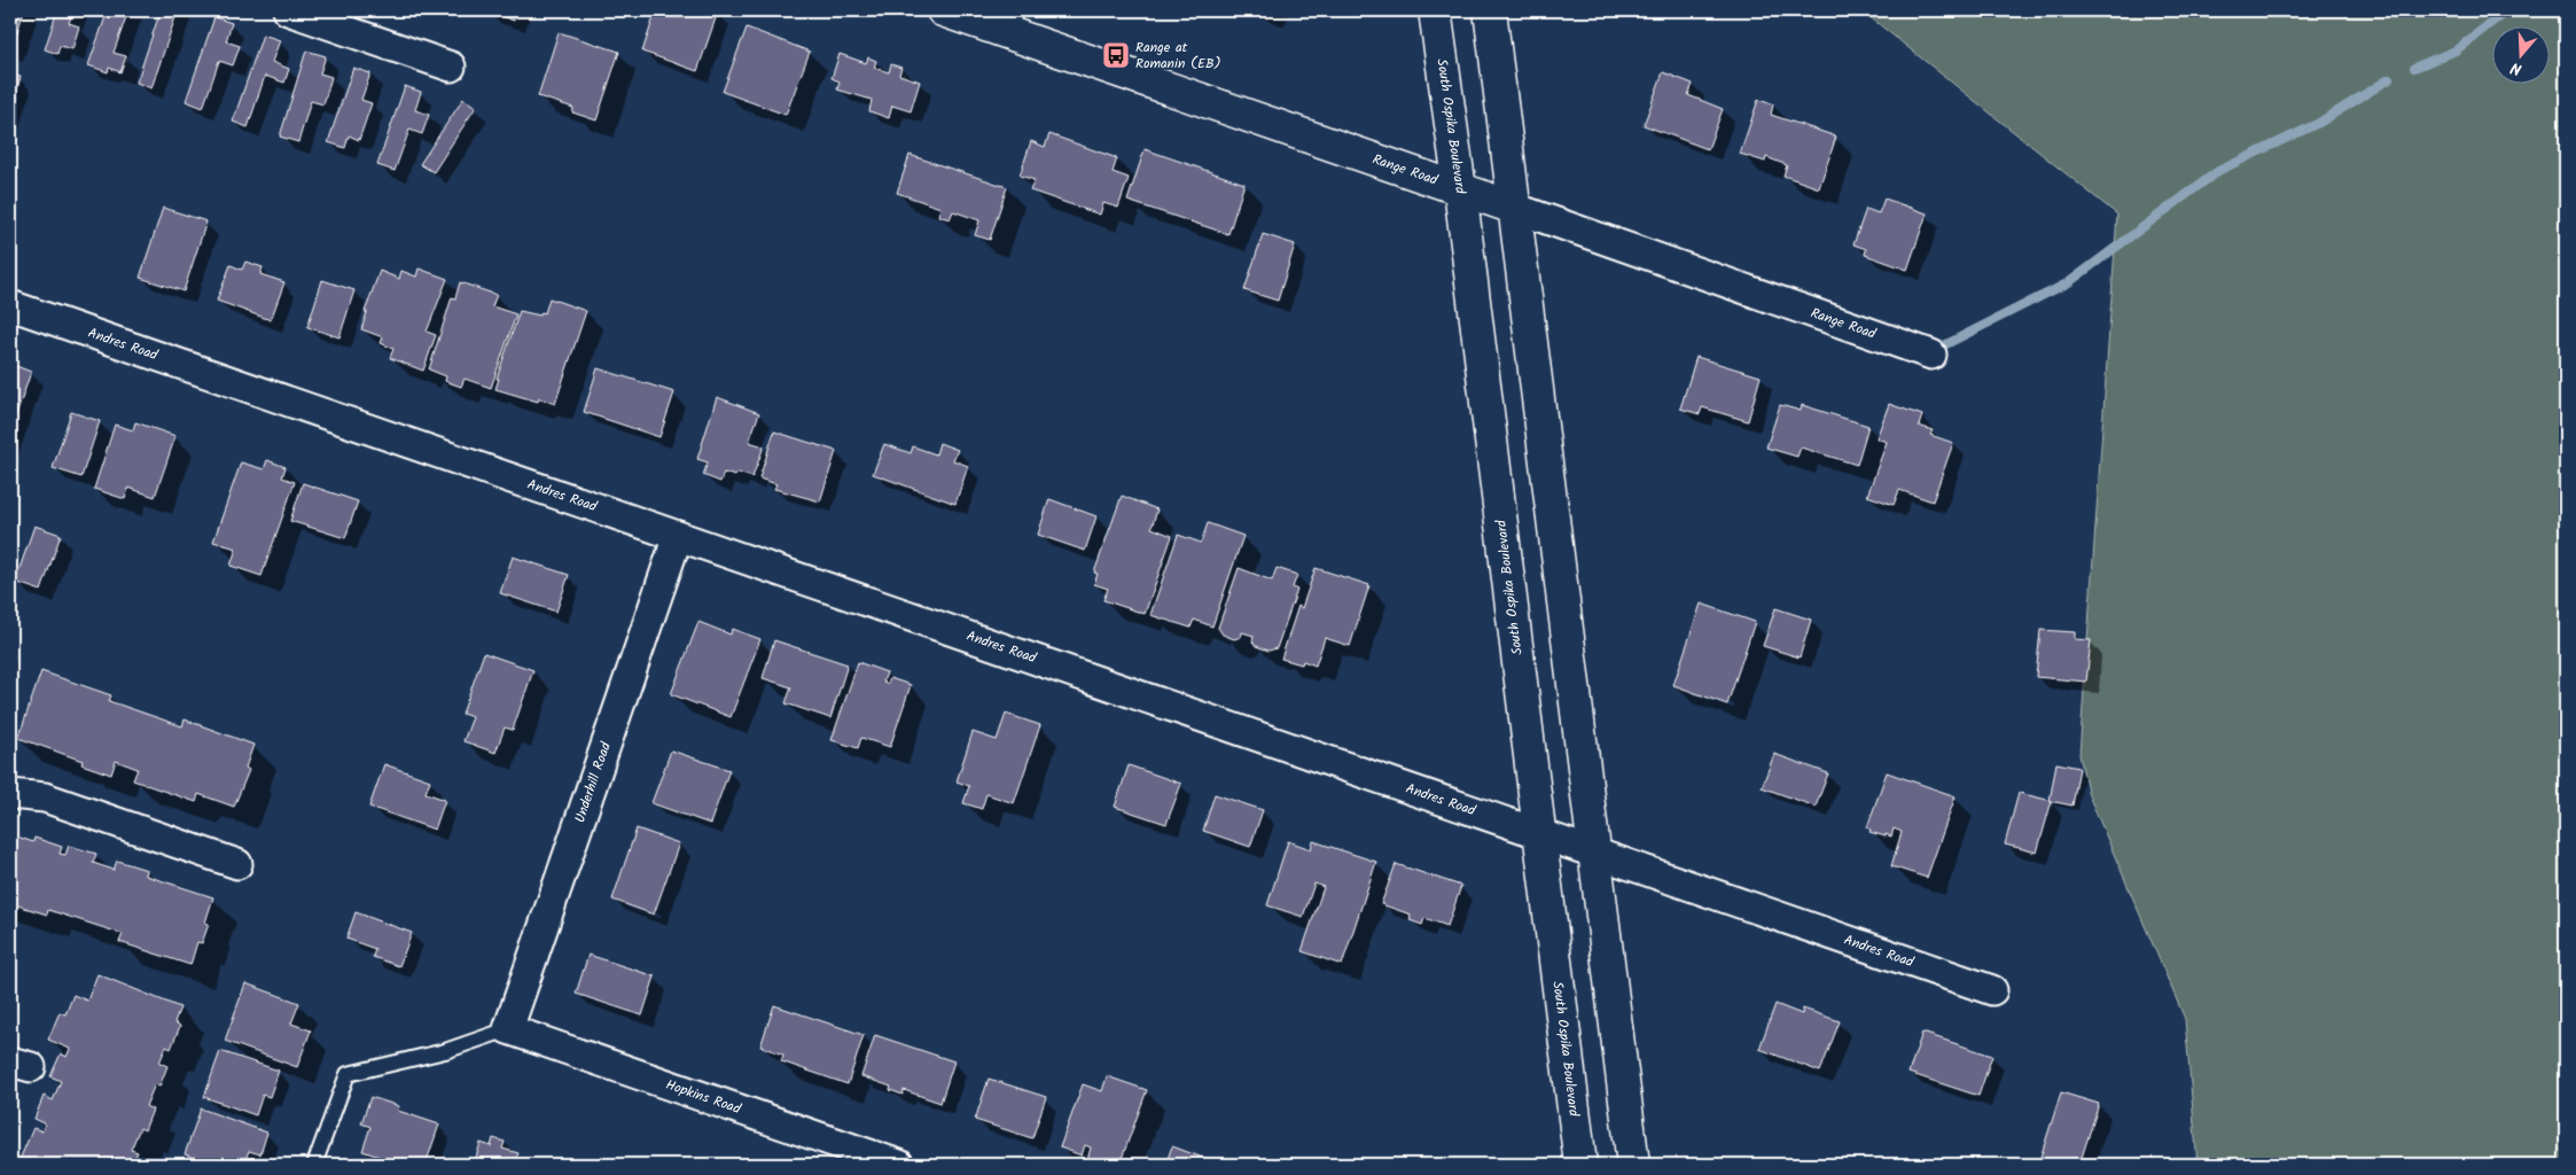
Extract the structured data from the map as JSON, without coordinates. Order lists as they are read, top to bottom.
{
  "streets": {
    "main road": ["South Ospika Boulevard", "Range Road"],
    "street": ["Andres Road", "Underhill Road", "Hopkins Road"]
  },
  "crossings": [
    ["South Ospika Boulevard", "Range Road"],
    ["South Ospika Boulevard", "Andres Road"],
    ["Andres Road", "Underhill Road"],
    ["Underhill Road", "Hopkins Road"]
  ],
  "places": {
    "bus stop": ["Range at Romanin (EB)"]
  },
  "north": "bottom"
}
